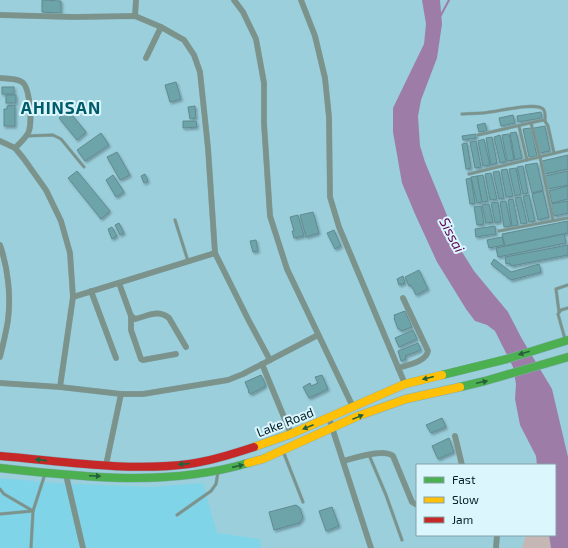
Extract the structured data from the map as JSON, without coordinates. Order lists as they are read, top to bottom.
{
  "streets": {
    "main road": ["Lake Road"]
  },
  "districts": ["AHINSAN"],
  "water": ["Sissai"],
  "legend": ["Fast", "Slow", "Jam"]
}
